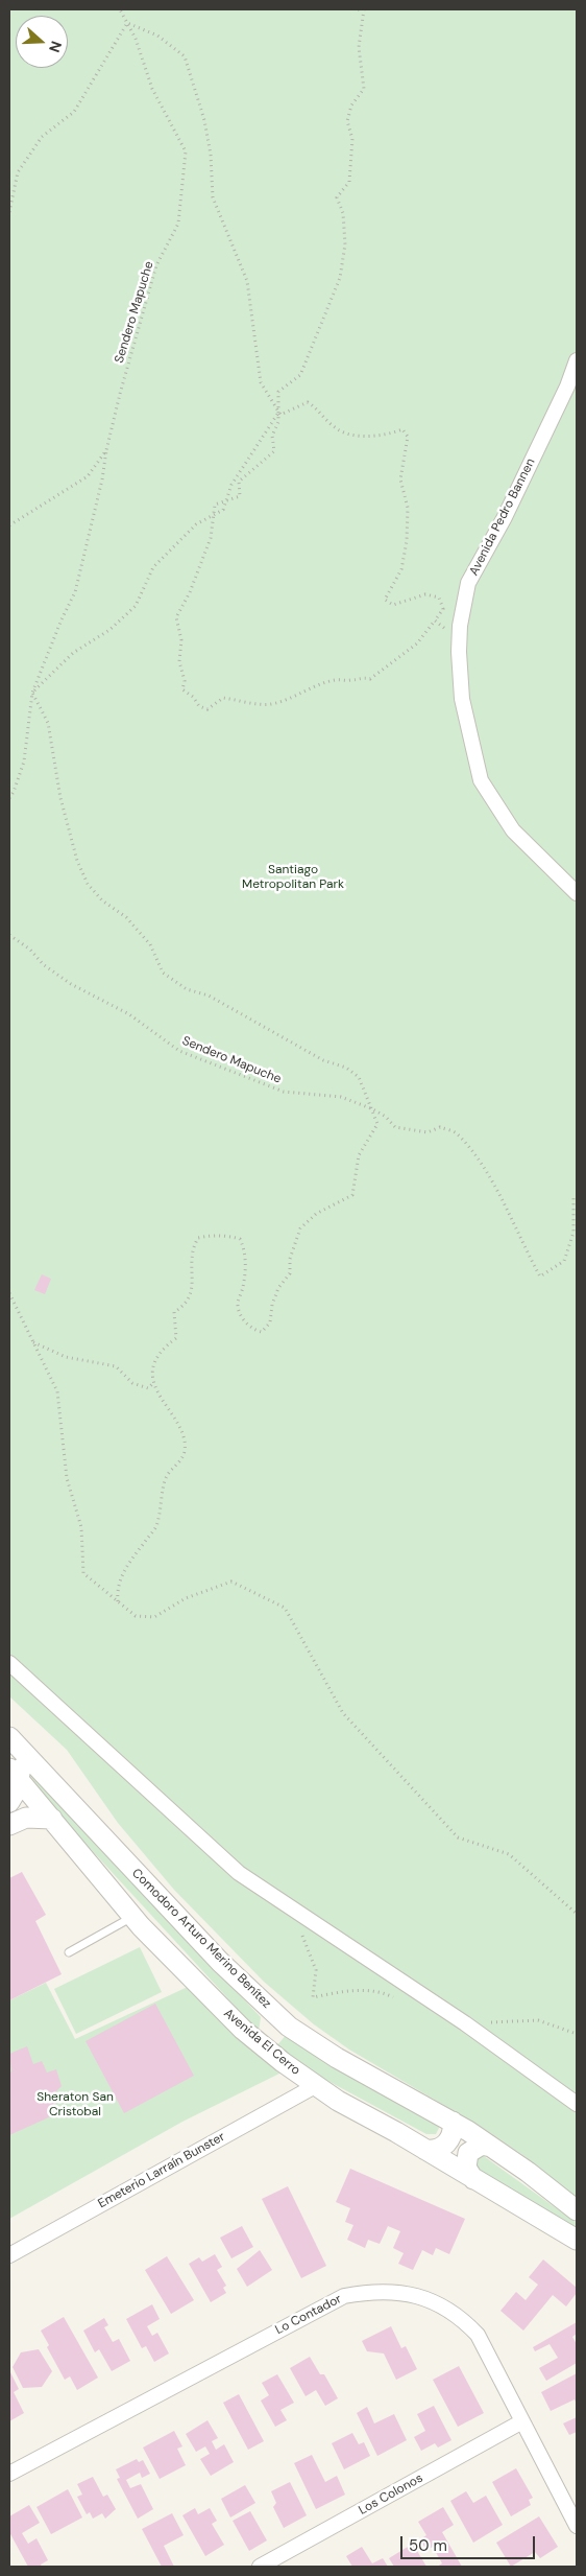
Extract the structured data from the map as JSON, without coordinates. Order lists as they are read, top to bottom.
{
  "streets": {
    "street": [
      "Avenida Pedro Bannen",
      "Comodoro Arturo Merino Benítez",
      "Avenida El Cerro",
      "Emeterio Larraín Bunster",
      "Lo Contador",
      "Los Colonos"
    ],
    "path": ["Sendero Mapuche"]
  },
  "crossings": [
    ["Avenida El Cerro", "Emeterio Larraín Bunster"],
    ["Lo Contador", "Los Colonos"]
  ],
  "parks": ["Santiago Metropolitan Park", "Sheraton San Cristobal"],
  "scale_bar": "50 m",
  "north": "right"
}
